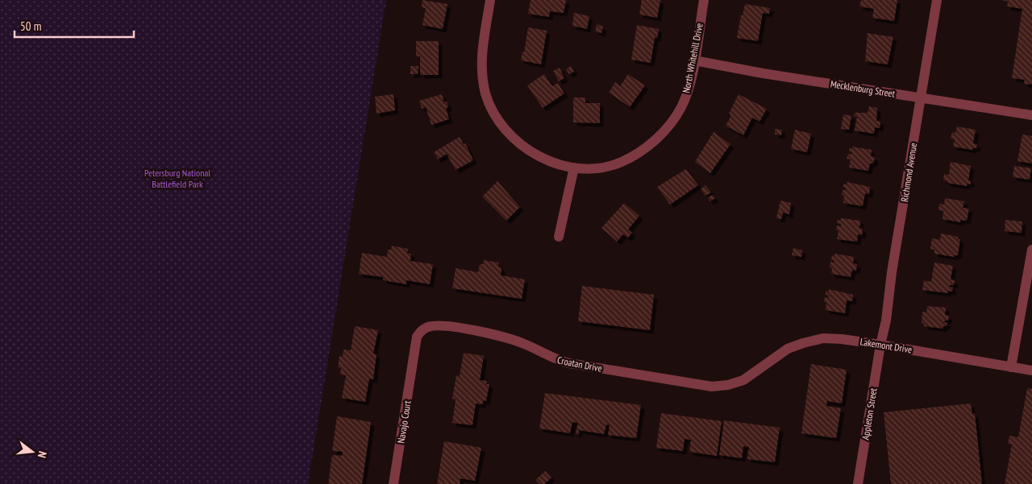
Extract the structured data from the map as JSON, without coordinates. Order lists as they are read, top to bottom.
{
  "streets": {
    "street": [
      "North Whitehill Drive",
      "Mecklenburg Street",
      "Richmond Avenue",
      "Lakemont Drive",
      "Croatan Drive",
      "Appleton Street",
      "Navajo Court"
    ]
  },
  "crossings": [
    ["North Whitehill Drive", "Mecklenburg Street"],
    ["Mecklenburg Street", "Richmond Avenue"],
    ["Richmond Avenue", "Lakemont Drive"],
    ["Richmond Avenue", "Appleton Street"],
    ["Lakemont Drive", "Croatan Drive"],
    ["Lakemont Drive", "Appleton Street"],
    ["Croatan Drive", "Navajo Court"]
  ],
  "parks": ["Petersburg National Battlefield Park"],
  "scale_bar": "50 m",
  "north": "right"
}
